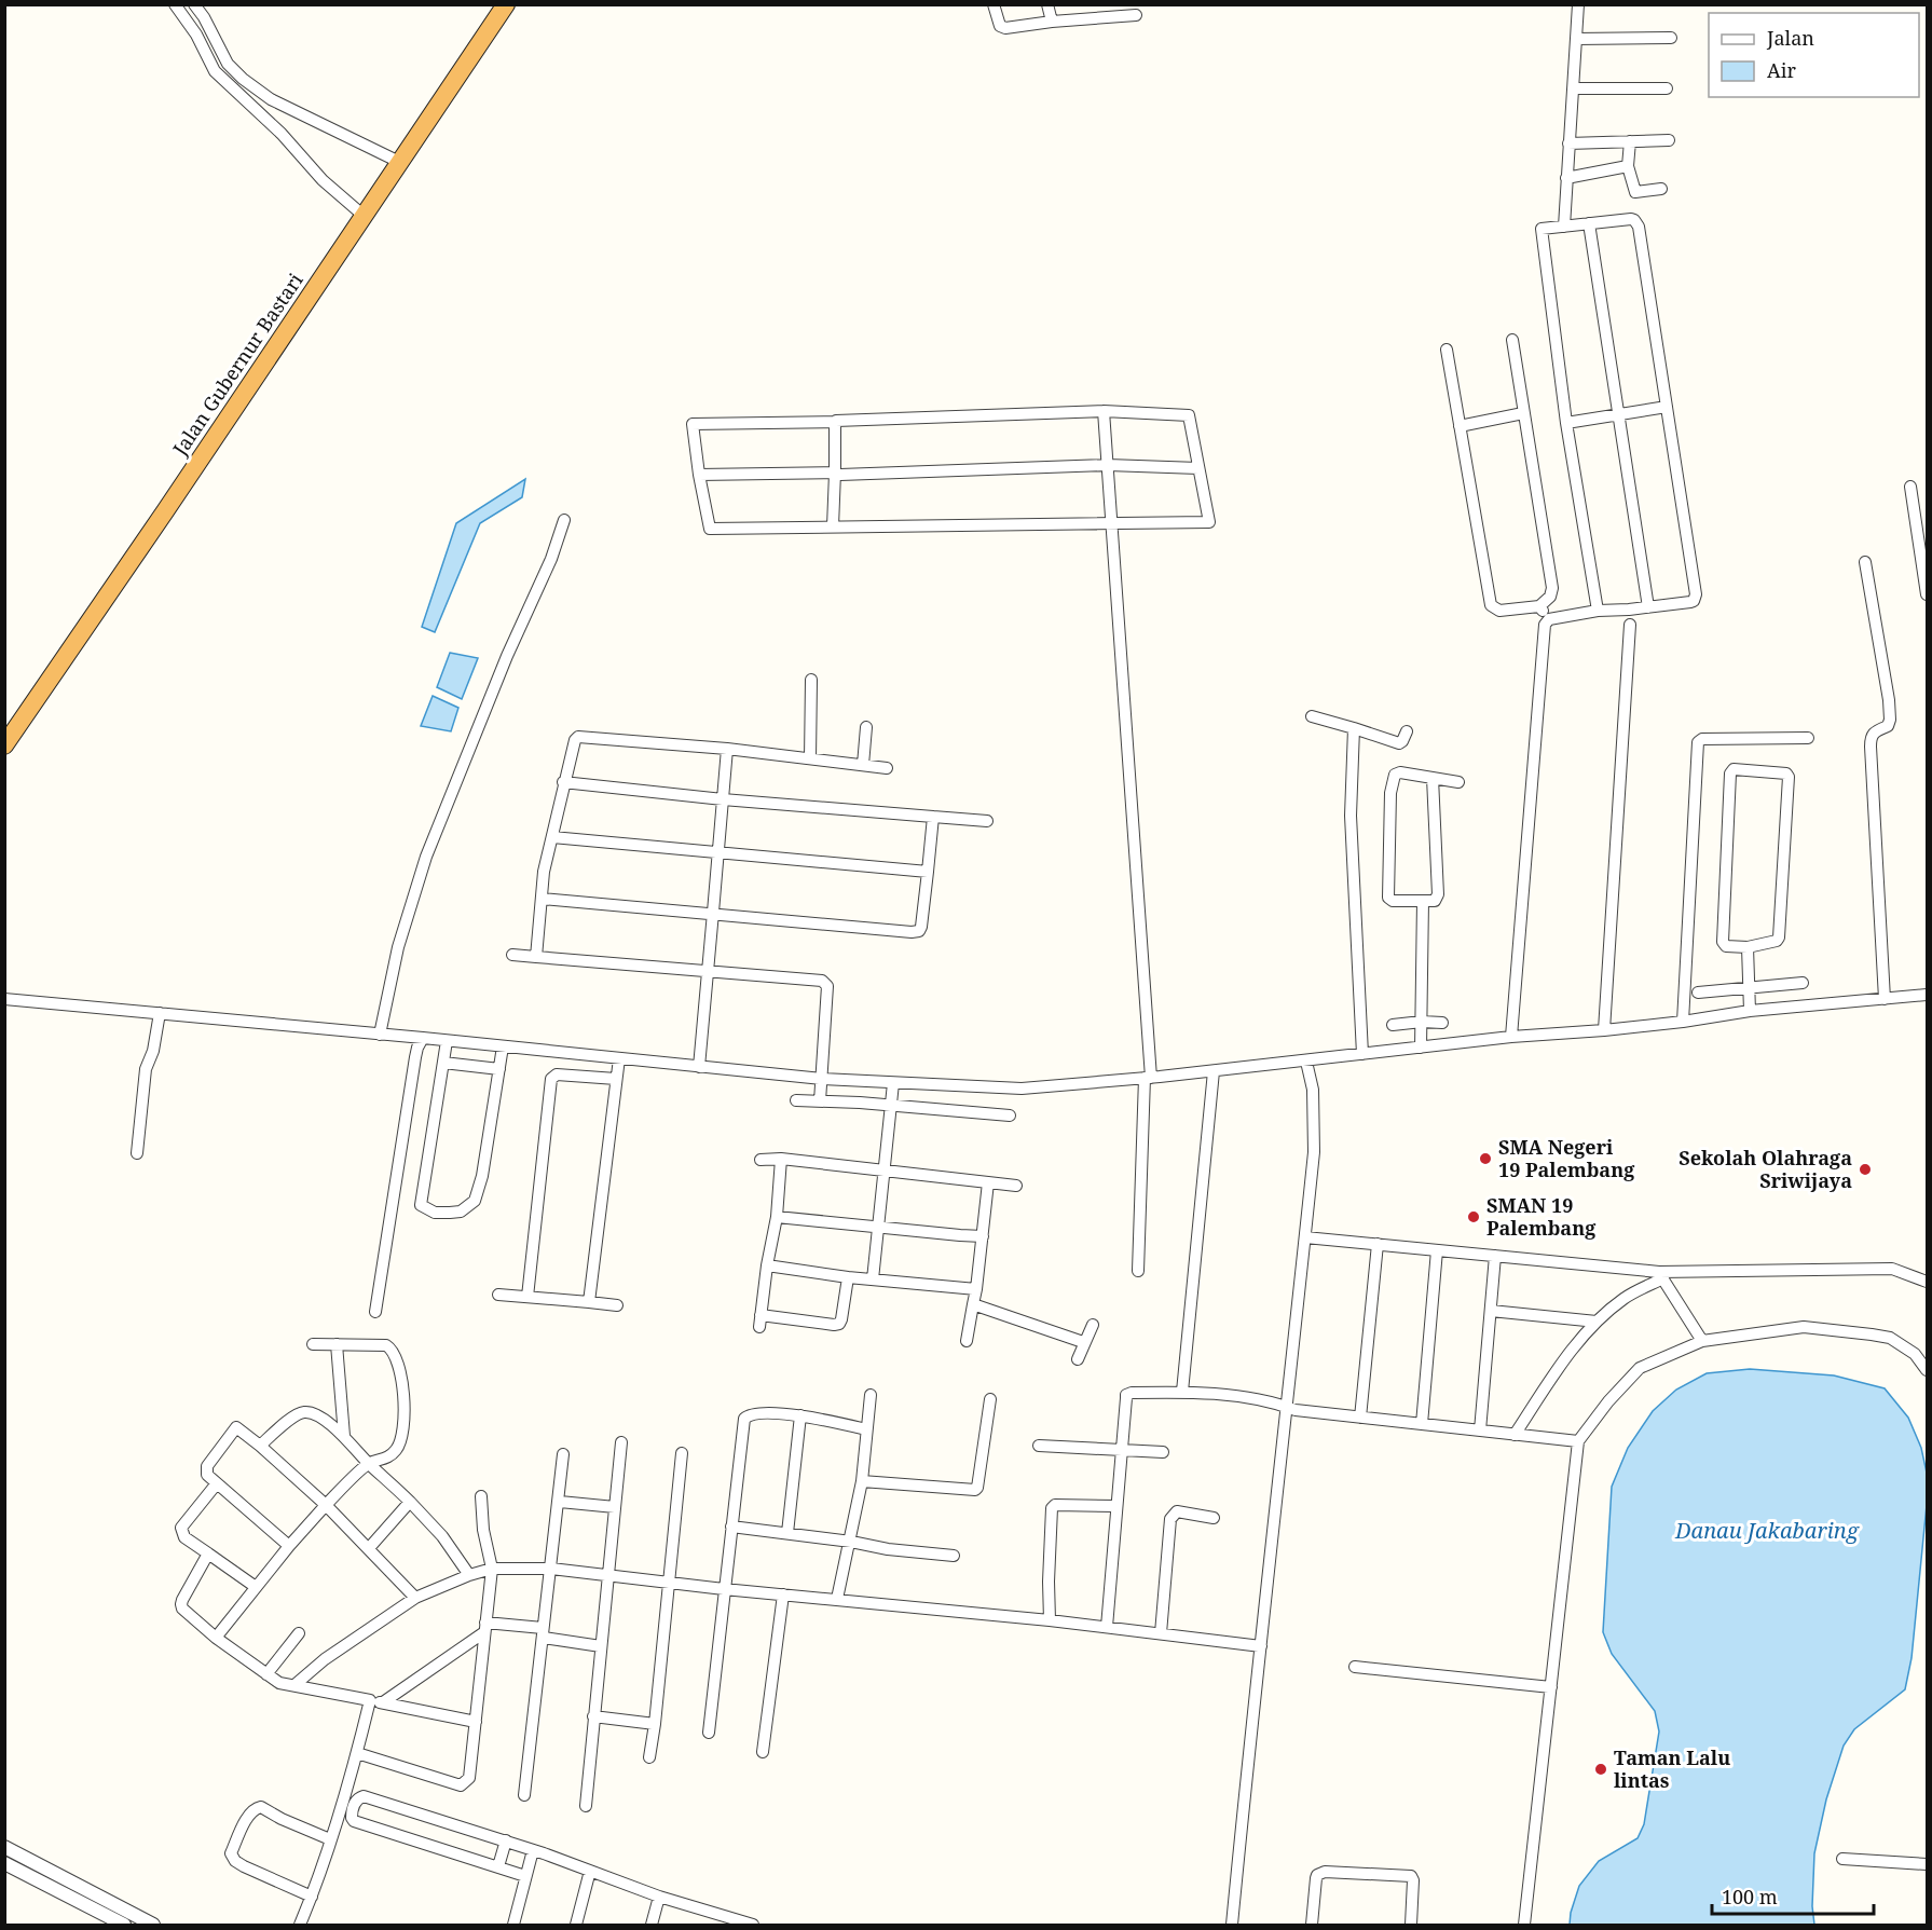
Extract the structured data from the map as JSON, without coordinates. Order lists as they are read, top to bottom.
{
  "streets": {
    "highway": ["Jalan Gubernur Bastari"]
  },
  "water": ["Danau Jakabaring"],
  "places": [
    "SMA Negeri 19 Palembang",
    "Sekolah Olahraga Sriwijaya",
    "SMAN 19 Palembang",
    "Taman Lalu lintas"
  ],
  "legend": ["Jalan", "Air"],
  "scale_bar": "100 m"
}
